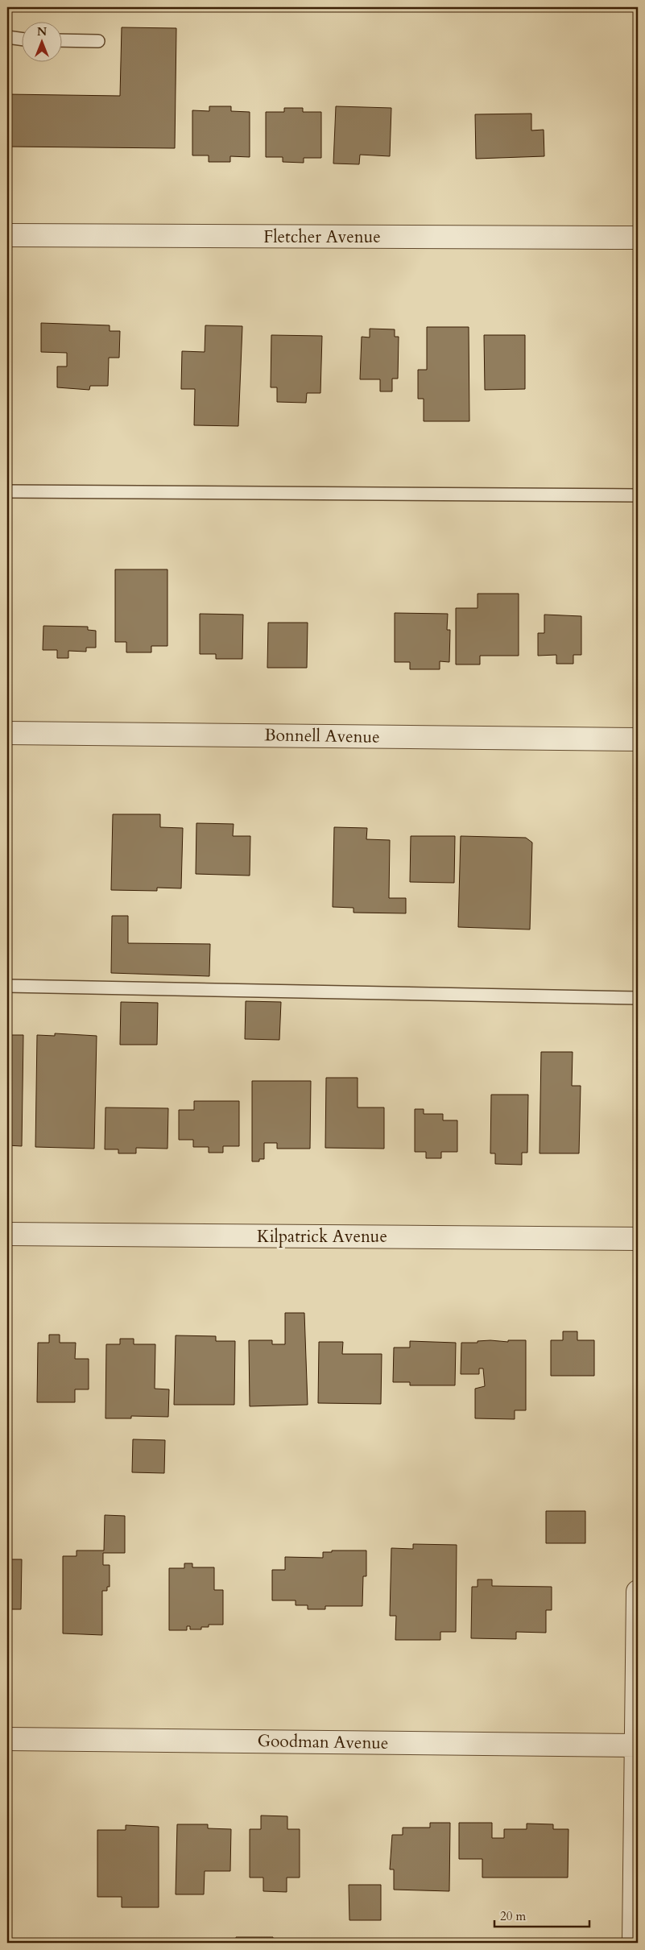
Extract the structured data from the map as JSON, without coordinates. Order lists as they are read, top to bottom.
{
  "streets": {
    "street": [
      "Fletcher Avenue",
      "Bonnell Avenue",
      "Kilpatrick Avenue",
      "Goodman Avenue"
    ]
  },
  "scale_bar": "20 m",
  "north": "top"
}
